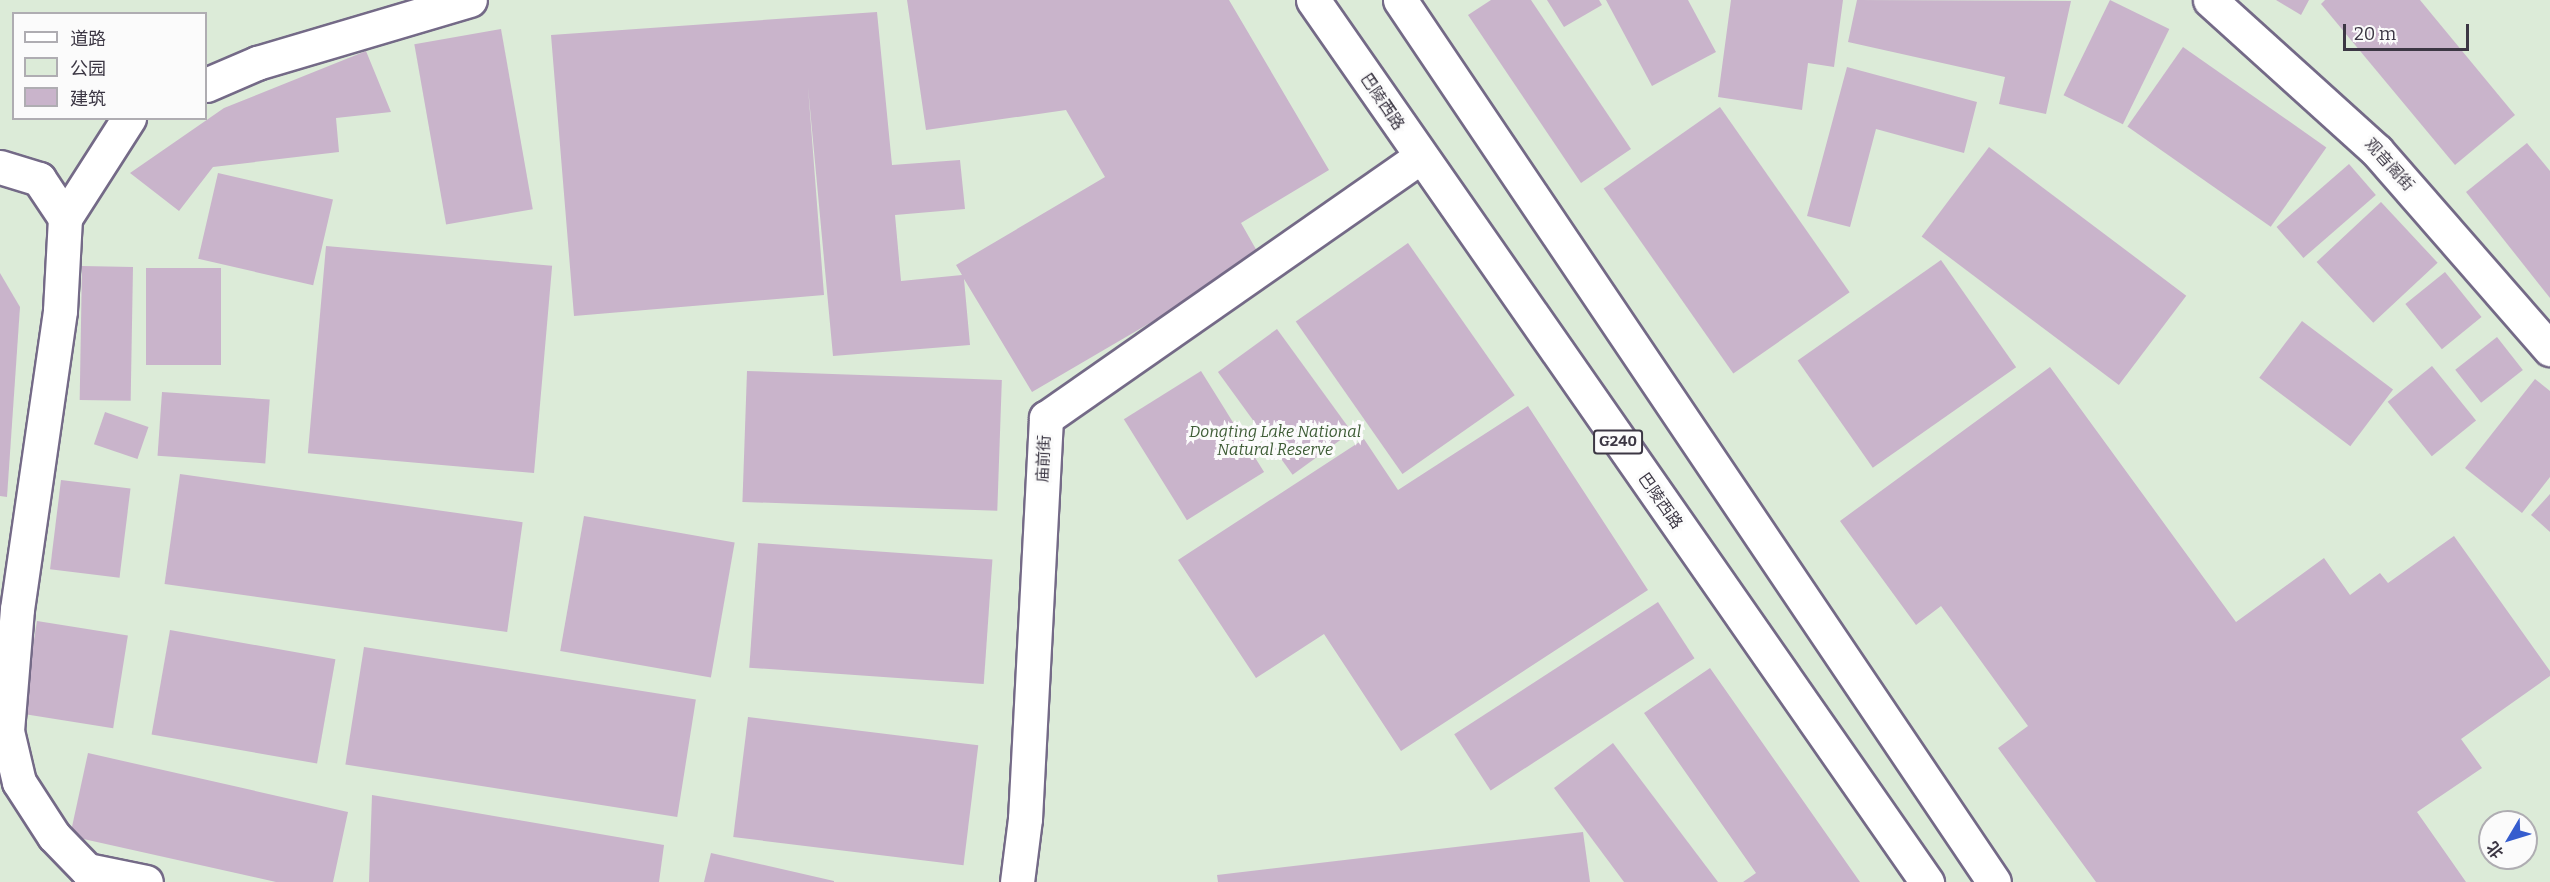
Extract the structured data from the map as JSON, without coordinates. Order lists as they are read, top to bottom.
{
  "streets": {
    "street": [
      "巴陵西路",
      "观音阁街",
      "G240",
      "庙前街"
    ]
  },
  "crossings": [
    ["巴陵西路", "庙前街"]
  ],
  "parks": ["Dongting Lake National Natural Reserve"],
  "legend": ["道路", "公园", "建筑"],
  "scale_bar": "20 m",
  "north": "bottom left"
}
